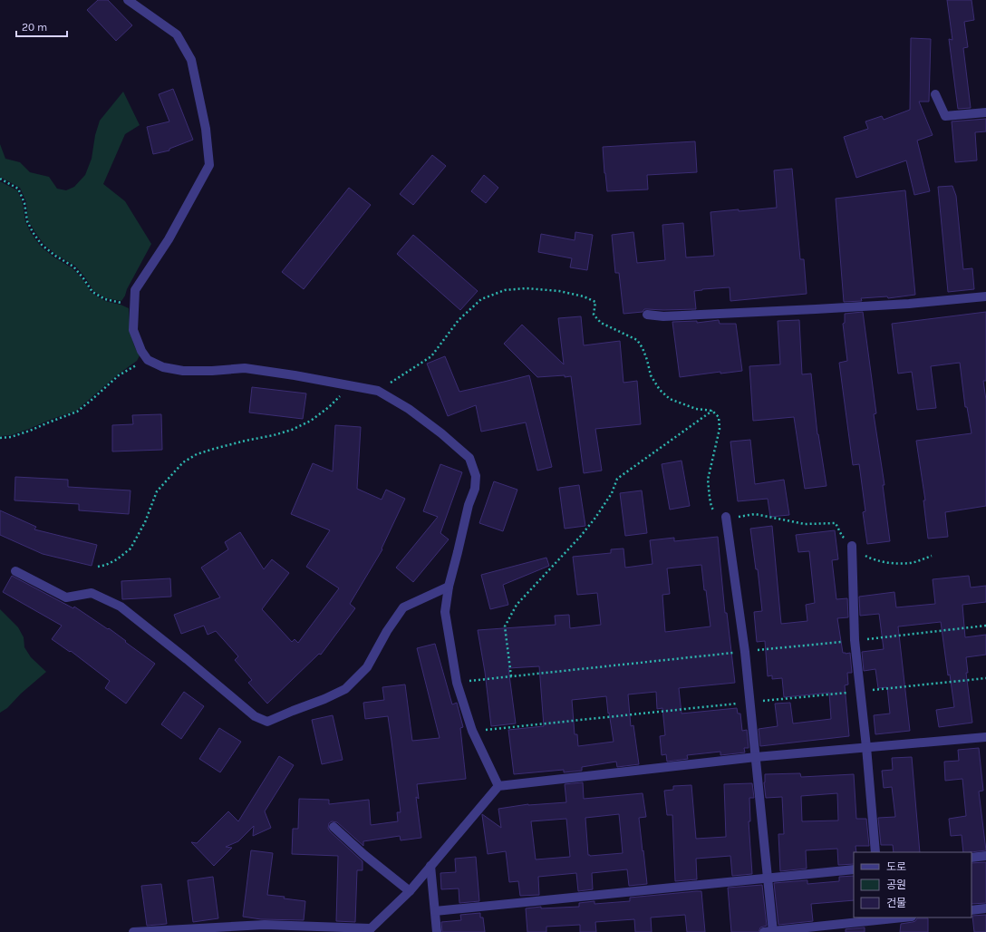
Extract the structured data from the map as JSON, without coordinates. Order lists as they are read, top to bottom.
{
  "legend": ["도로", "공원", "건물"],
  "scale_bar": "20 m"
}
